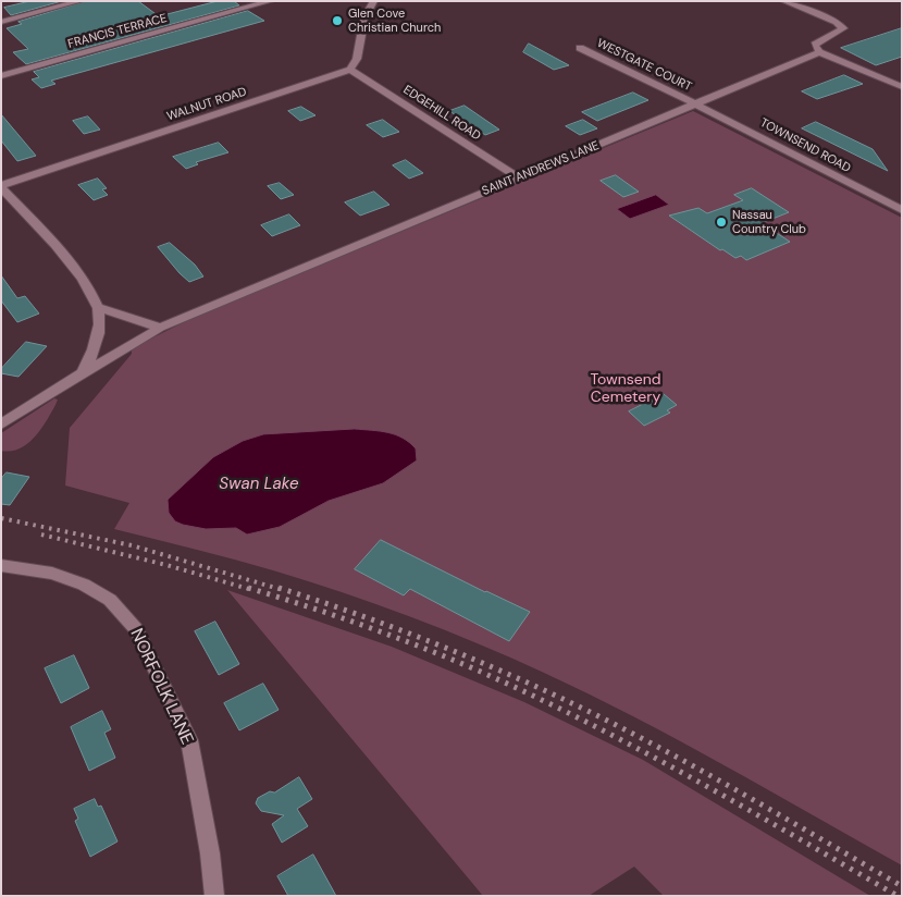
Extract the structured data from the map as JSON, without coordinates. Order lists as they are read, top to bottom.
{
  "streets": {
    "street": [
      "FRANCIS TERRACE",
      "WESTGATE COURT",
      "WALNUT ROAD",
      "EDGEHILL ROAD",
      "TOWNSEND ROAD",
      "SAINT ANDREWS LANE",
      "NORFOLK LANE"
    ]
  },
  "crossings": [
    ["WESTGATE COURT", "TOWNSEND ROAD"],
    ["WESTGATE COURT", "SAINT ANDREWS LANE"],
    ["WALNUT ROAD", "EDGEHILL ROAD"],
    ["EDGEHILL ROAD", "SAINT ANDREWS LANE"],
    ["TOWNSEND ROAD", "SAINT ANDREWS LANE"]
  ],
  "water": ["Swan Lake"],
  "parks": ["Townsend Cemetery"],
  "places": ["Glen Cove Christian Church", "Nassau Country Club"]
}
